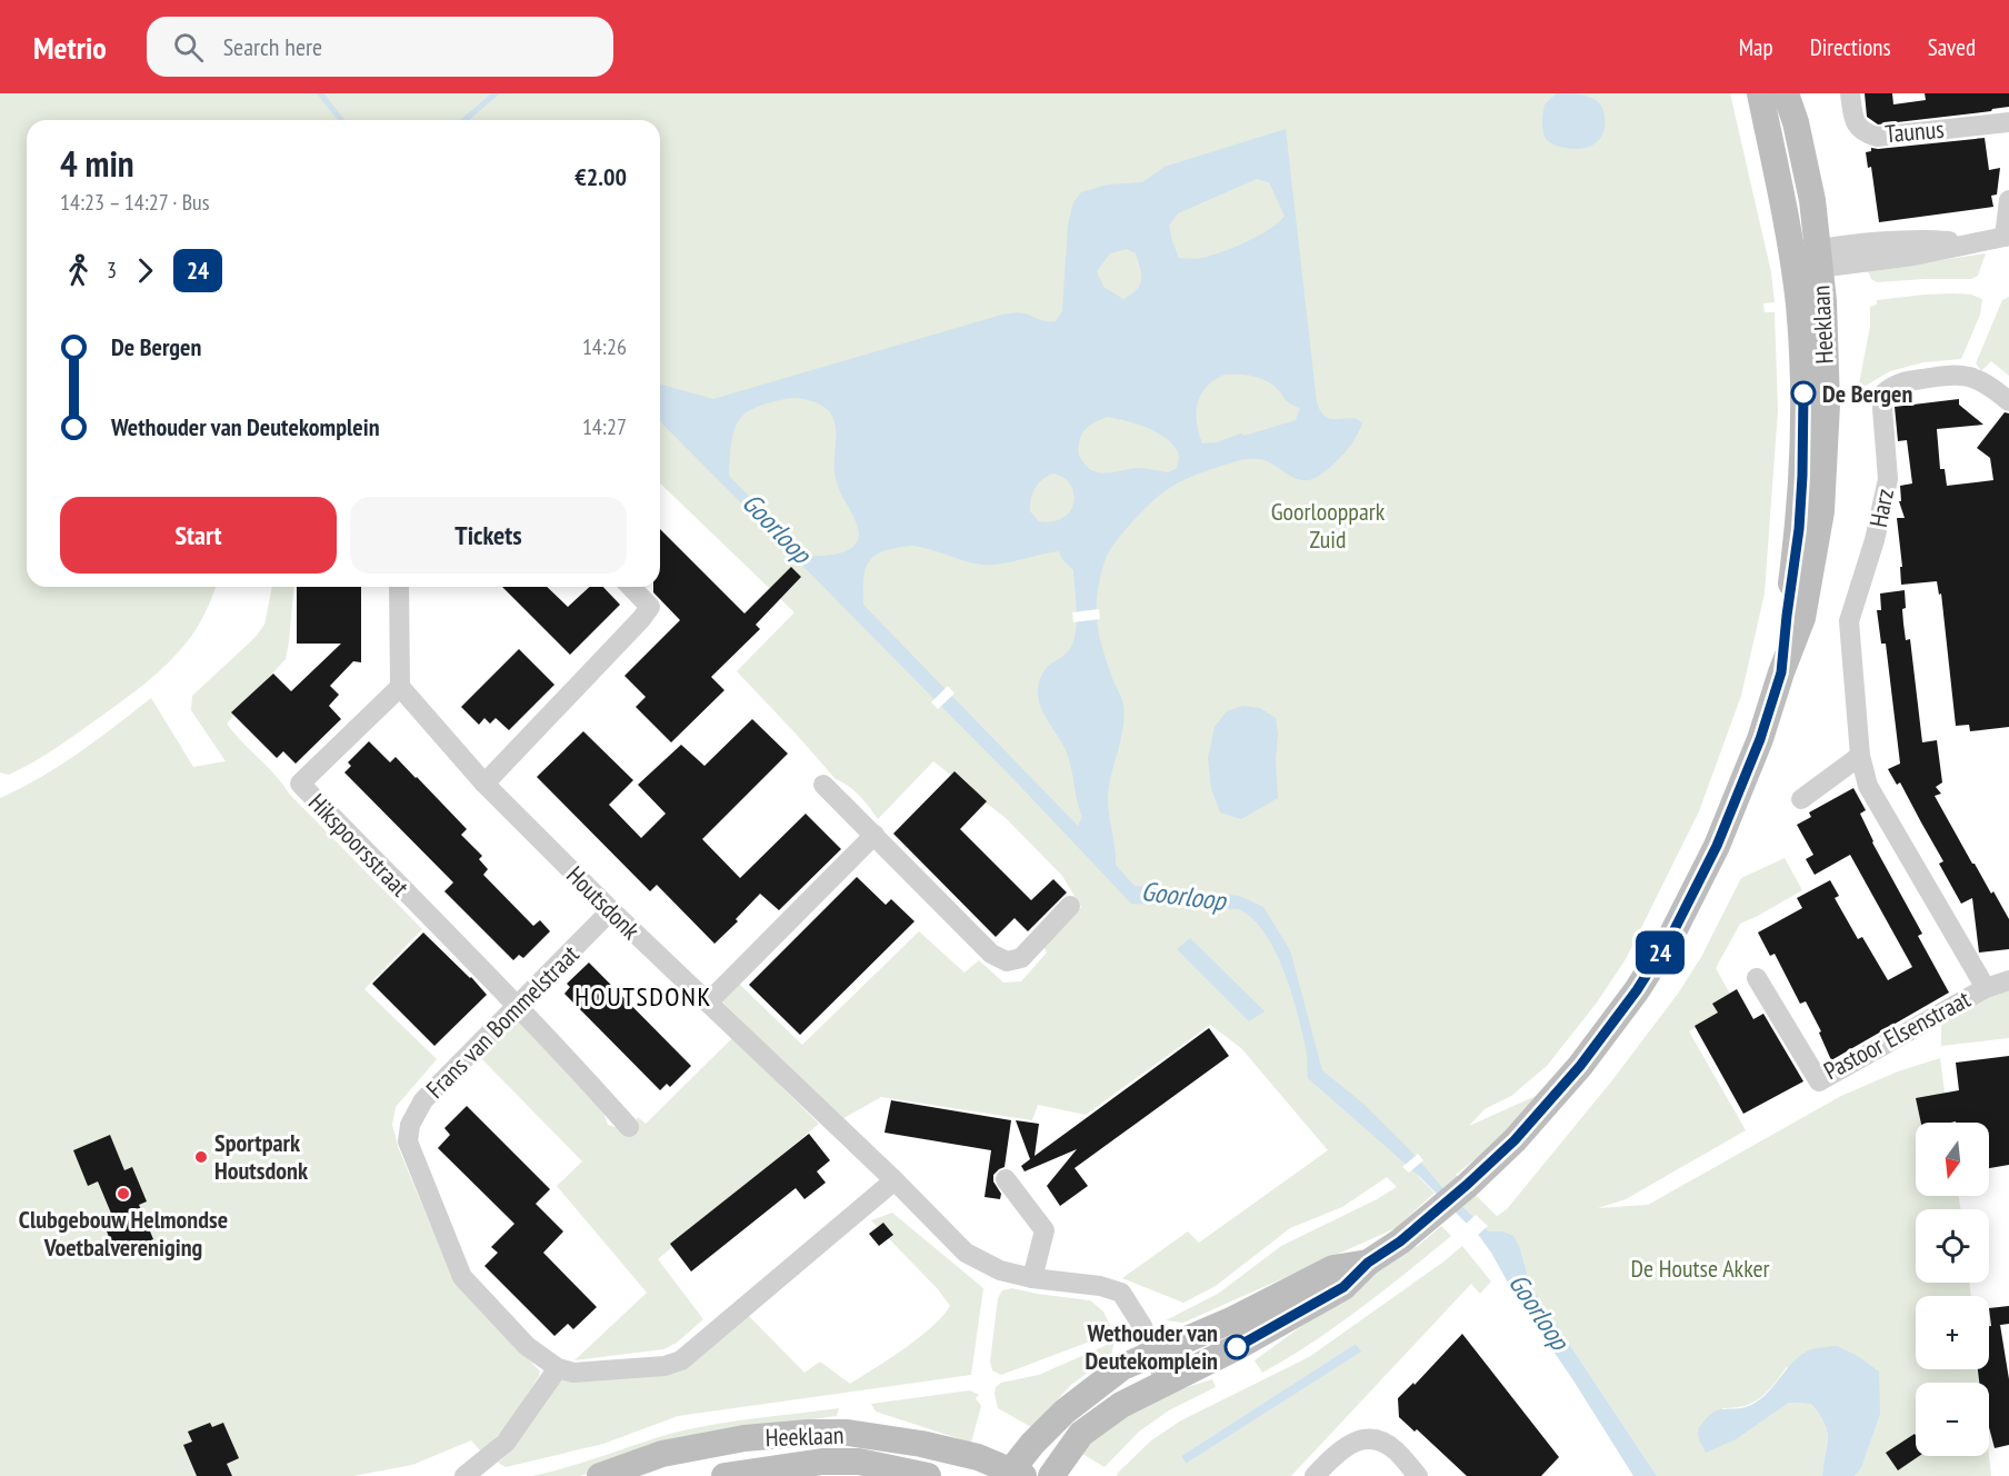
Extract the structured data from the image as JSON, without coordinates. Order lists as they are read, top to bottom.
{
  "streets": {
    "main road": ["Heeklaan"],
    "street": [
      "Taunus",
      "Harz",
      "Hikspoorsstraat",
      "Houtsdonk",
      "Frans van Bommelstraat",
      "Pastoor Elsenstraat"
    ]
  },
  "crossings": [
    ["Harz", "Pastoor Elsenstraat"],
    ["Hikspoorsstraat", "Houtsdonk"],
    ["Hikspoorsstraat", "Frans van Bommelstraat"],
    ["Houtsdonk", "Frans van Bommelstraat"]
  ],
  "districts": ["HOUTSDONK"],
  "water": ["Goorloop"],
  "parks": ["Goorlooppark Zuid", "De Houtse Akker"],
  "places": [
    "De Bergen",
    "Sportpark Houtsdonk",
    "Clubgebouw Helmondse Voetbalvereniging",
    "Wethouder van Deutekomplein"
  ],
  "lines": ["bus line 24"],
  "north": "bottom",
  "page": {
    "header": "Metrio",
    "search": "Search here",
    "nav": ["Map", "Directions", "Saved"],
    "on_map": "24",
    "heading": ["4 min", "14:23 – 14:27 · Bus", "€2.00"],
    "legs": ["3", "24"],
    "list": [
      {
        "name": "De Bergen",
        "value": "14:26"
      },
      {
        "name": "Wethouder van Deutekomplein",
        "value": "14:27"
      }
    ],
    "buttons": ["Start", "Tickets"],
    "map_buttons": ["+", "−"]
  }
}
